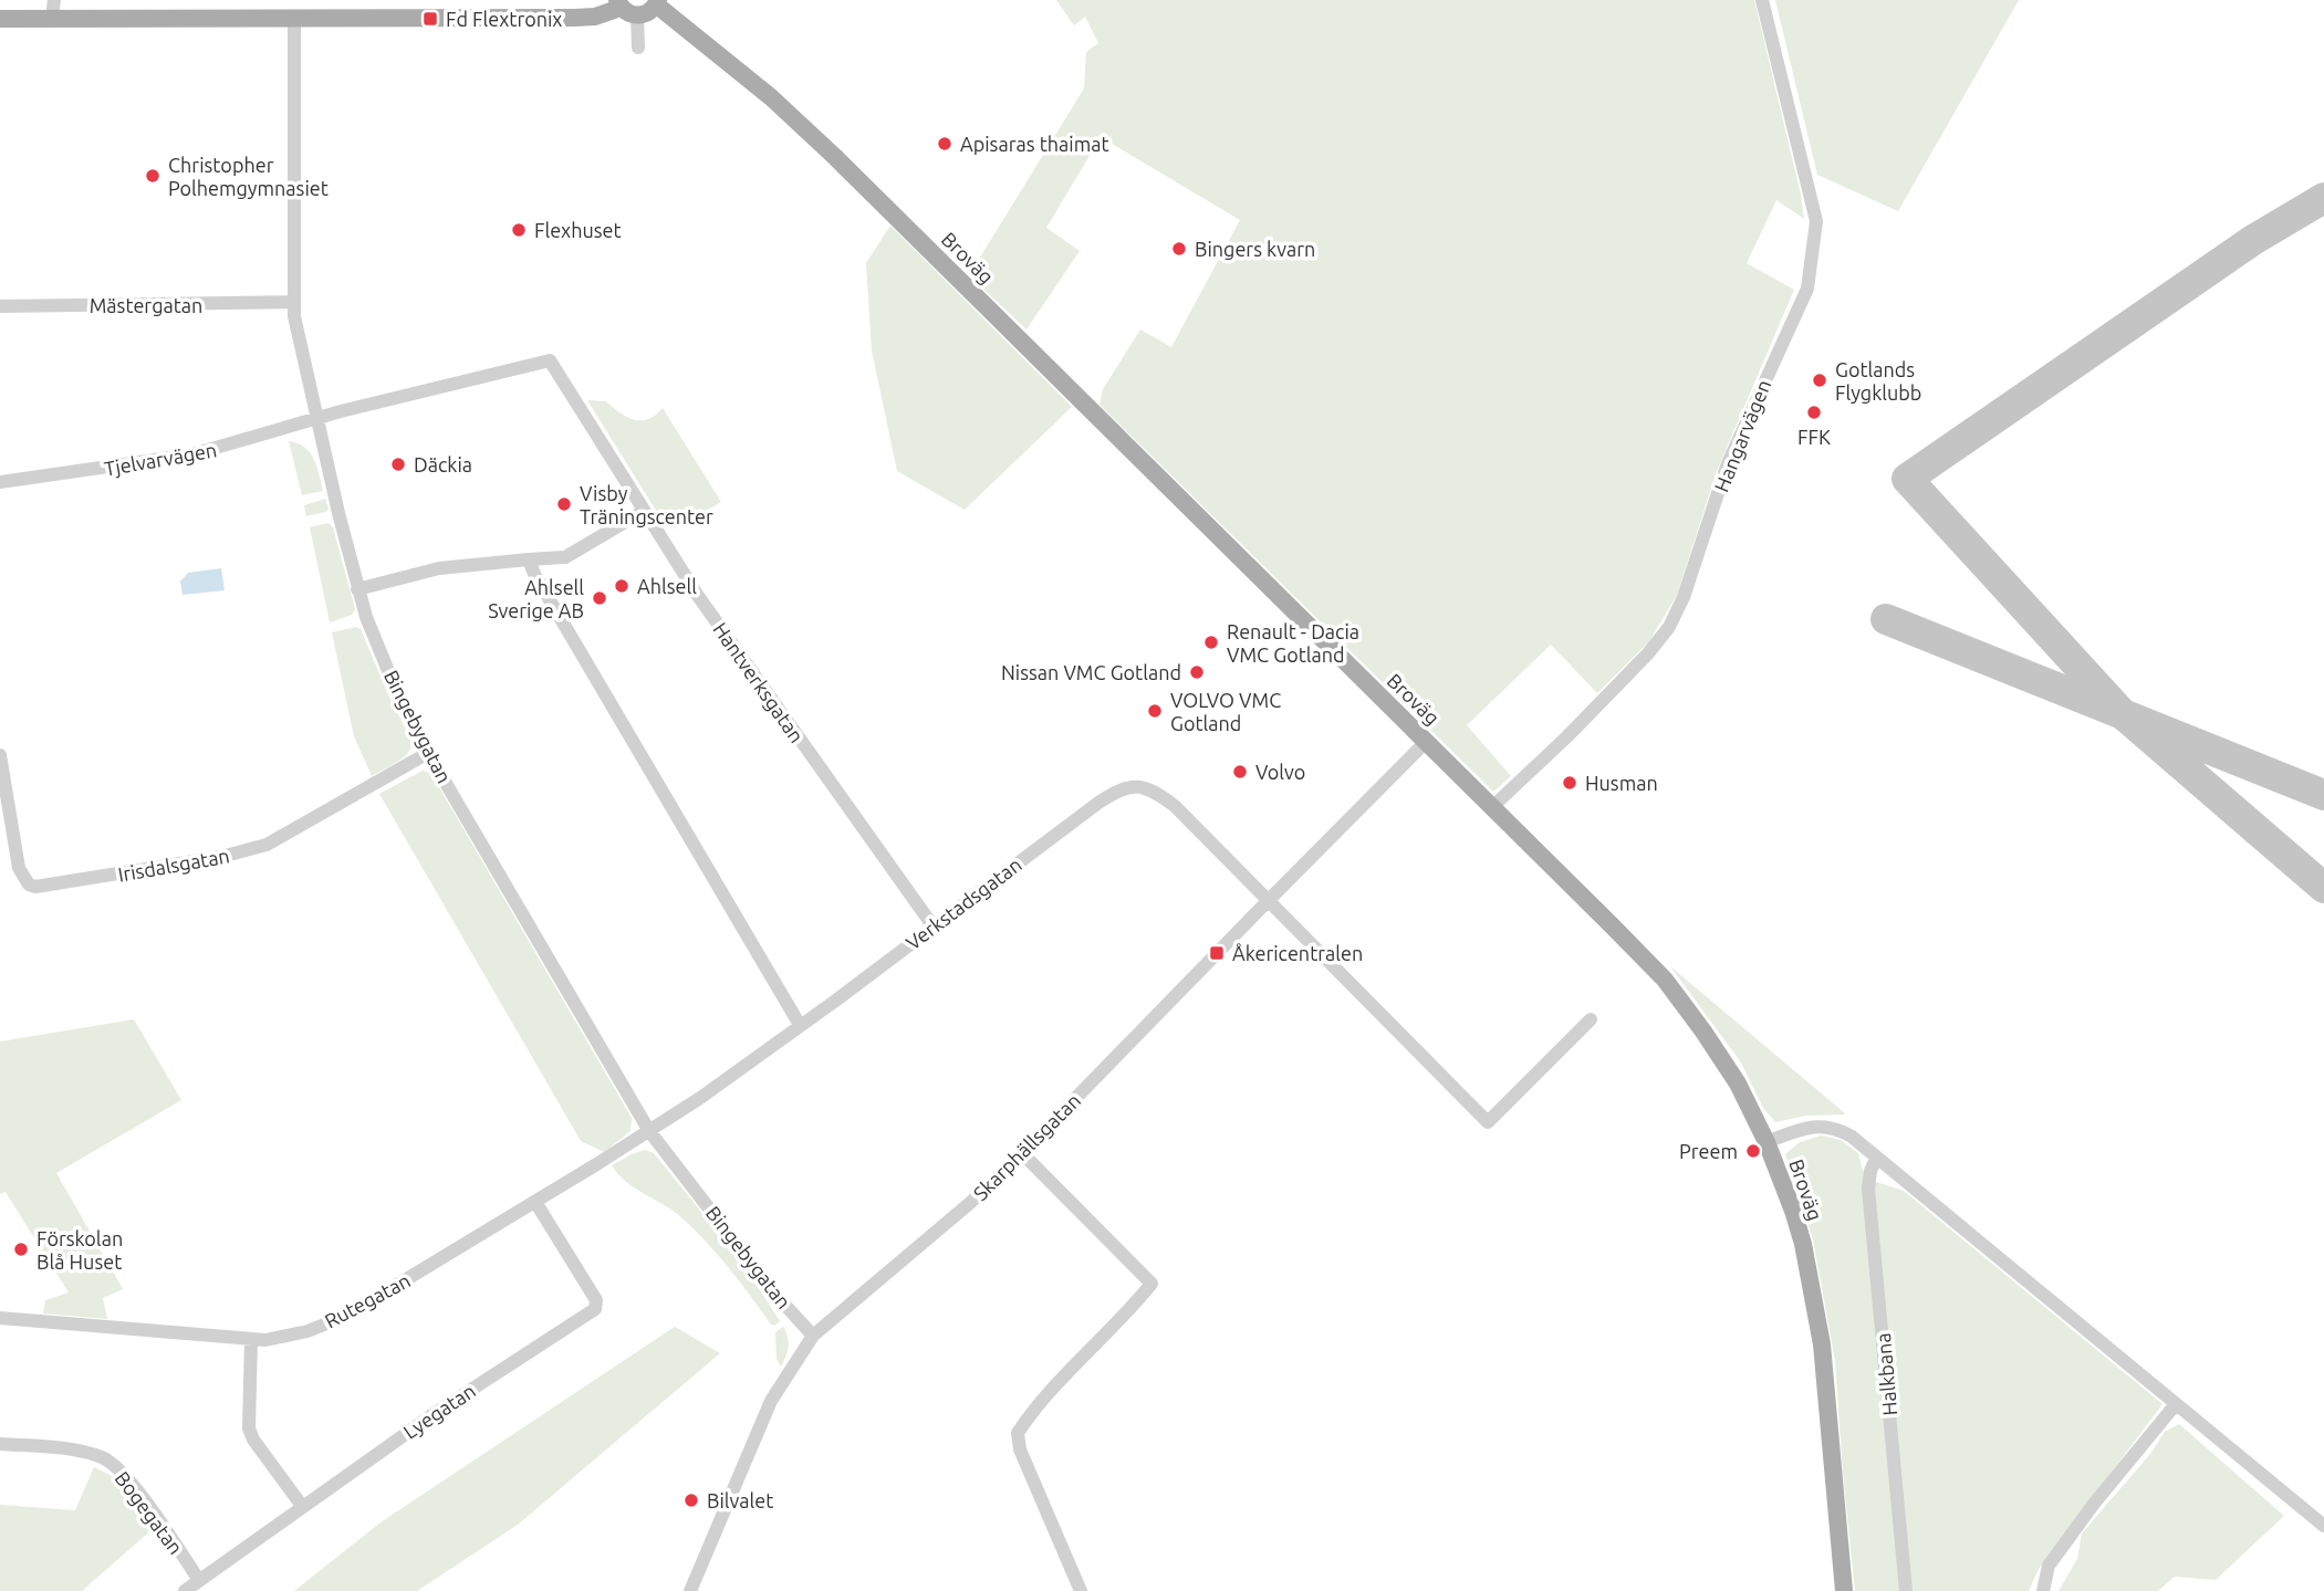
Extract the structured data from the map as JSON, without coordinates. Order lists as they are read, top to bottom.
{
  "streets": {
    "main road": ["Broväg"],
    "street": [
      "Mästergatan",
      "Hangarvägen",
      "Tjelvarvägen",
      "Hantverksgatan",
      "Bingebygatan",
      "Irisdalsgatan",
      "Verkstadsgatan",
      "Skarphällsgatan",
      "Rutegatan",
      "Halkbana",
      "Lyegatan",
      "Bogegatan"
    ]
  },
  "crossings": [
    ["Broväg", "Hangarvägen"],
    ["Broväg", "Skarphällsgatan"],
    ["Mästergatan", "Bingebygatan"],
    ["Tjelvarvägen", "Hantverksgatan"],
    ["Tjelvarvägen", "Bingebygatan"],
    ["Hantverksgatan", "Bingebygatan"],
    ["Hantverksgatan", "Verkstadsgatan"],
    ["Bingebygatan", "Irisdalsgatan"],
    ["Bingebygatan", "Verkstadsgatan"],
    ["Bingebygatan", "Skarphällsgatan"],
    ["Bingebygatan", "Rutegatan"],
    ["Verkstadsgatan", "Skarphällsgatan"],
    ["Verkstadsgatan", "Rutegatan"],
    ["Rutegatan", "Lyegatan"],
    ["Lyegatan", "Bogegatan"]
  ],
  "places": {
    "transit": ["Fd Flextronix", "Åkericentralen"],
    "other": [
      "Apisaras thaimat",
      "Christopher Polhemgymnasiet",
      "Flexhuset",
      "Bingers kvarn",
      "Gotlands Flygklubb",
      "FFK",
      "Däckia",
      "Visby Träningscenter",
      "Ahlsell",
      "Ahlsell Sverige AB",
      "Renault - Dacia VMC Gotland",
      "Nissan VMC Gotland",
      "VOLVO VMC Gotland",
      "Volvo",
      "Husman",
      "Preem",
      "Förskolan Blå Huset",
      "Bilvalet"
    ]
  }
}
